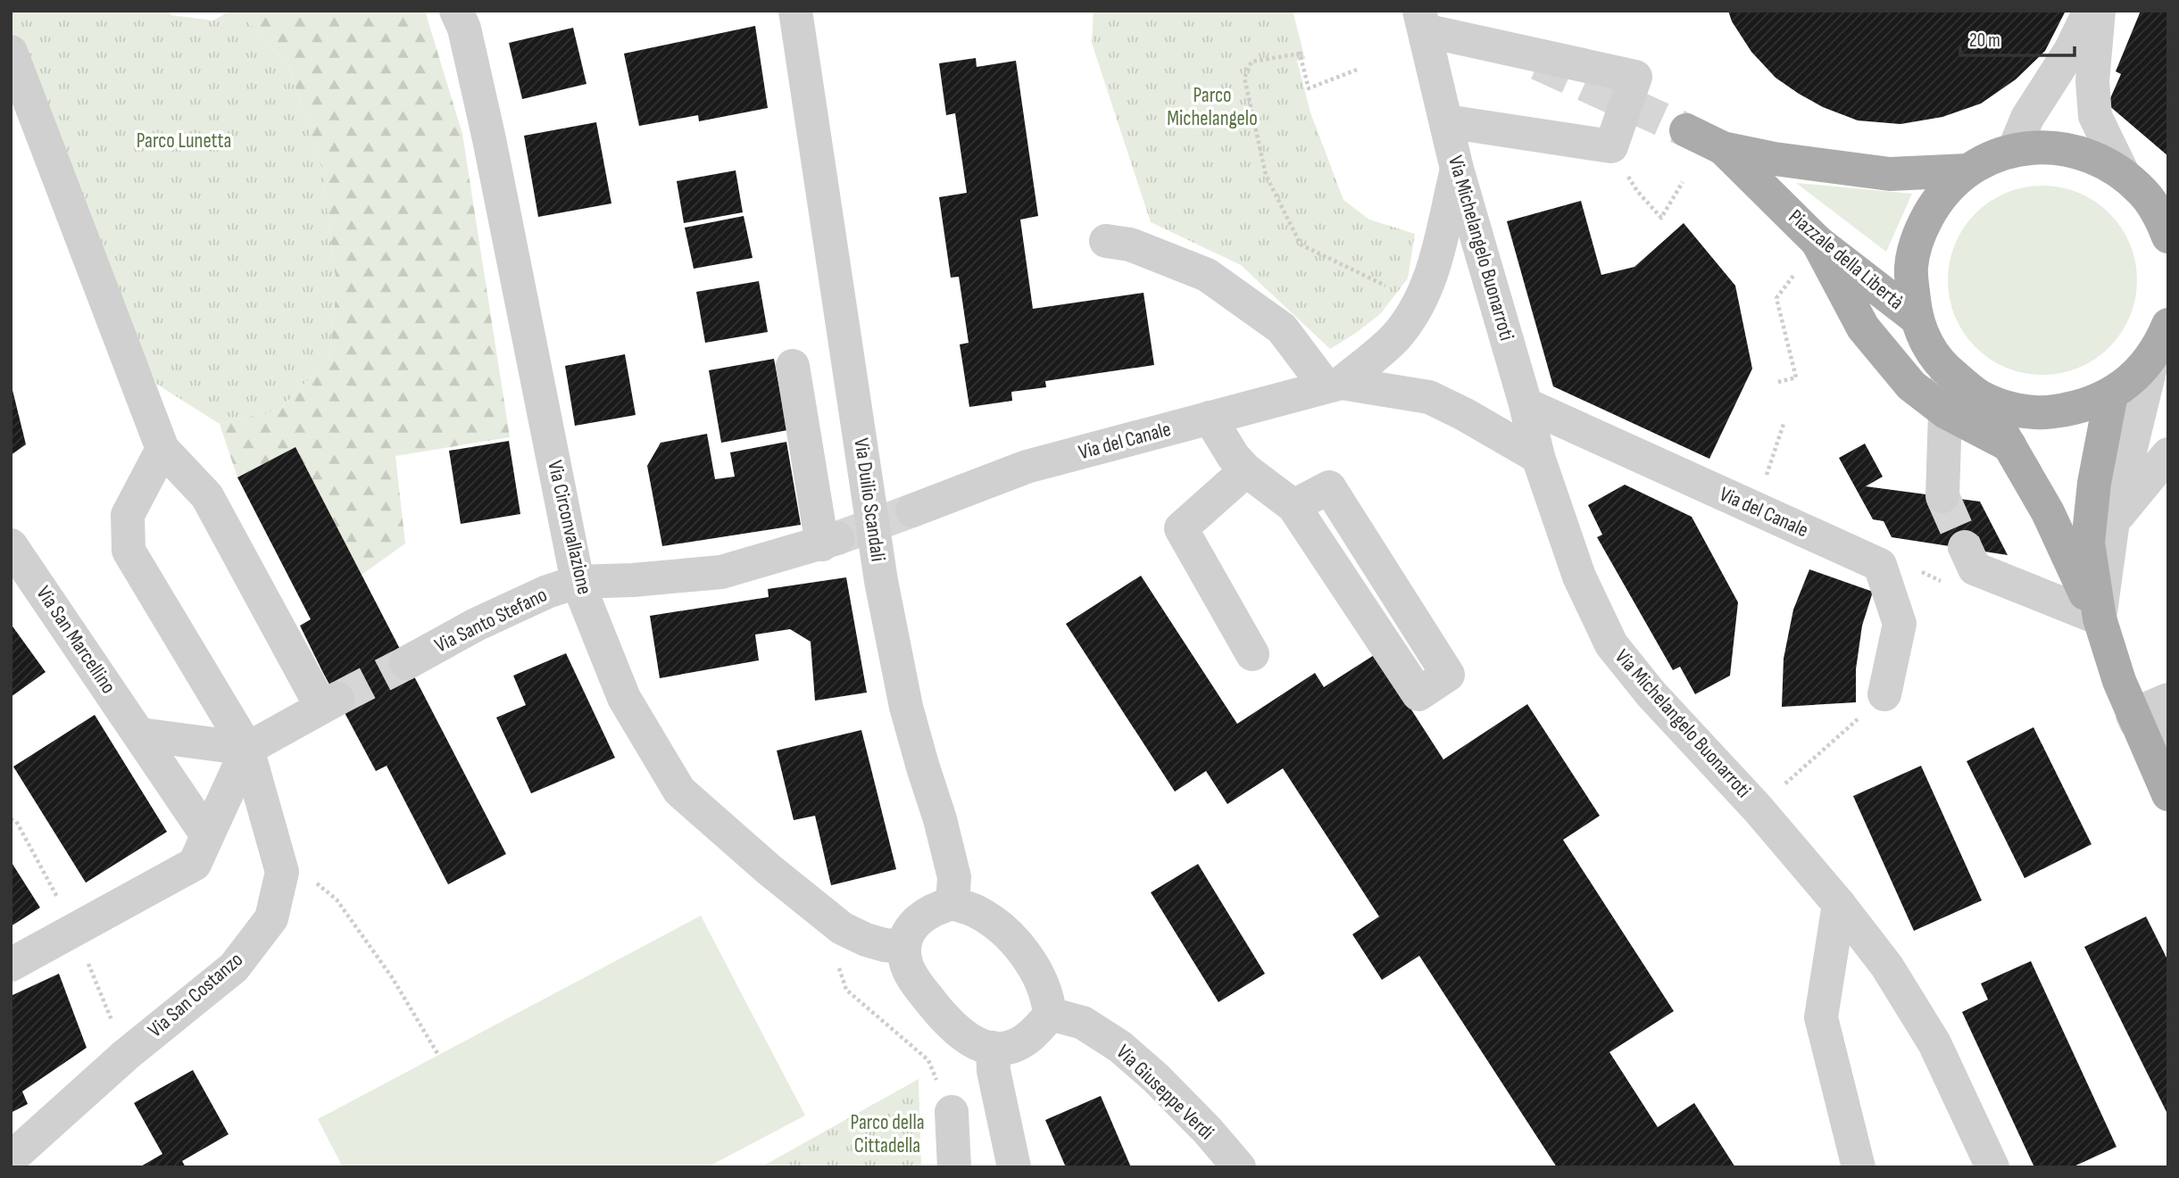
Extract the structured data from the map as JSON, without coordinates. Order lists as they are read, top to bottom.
{
  "streets": {
    "main road": ["Piazzale della Libertà"],
    "street": [
      "Via Michelangelo Buonarroti",
      "Via del Canale",
      "Via Duilio Scandali",
      "Via Circonvallazione",
      "Via Santo Stefano",
      "Via San Marcellino",
      "Via San Costanzo",
      "Via Giuseppe Verdi"
    ]
  },
  "crossings": [
    ["Via Michelangelo Buonarroti", "Via del Canale"],
    ["Via Duilio Scandali", "Via Circonvallazione"],
    ["Via Duilio Scandali", "Via Giuseppe Verdi"],
    ["Via Circonvallazione", "Via Santo Stefano"],
    ["Via Circonvallazione", "Via Giuseppe Verdi"]
  ],
  "parks": ["Parco Michelangelo", "Parco Lunetta", "Parco della Cittadella"],
  "scale_bar": "20 m"
}
